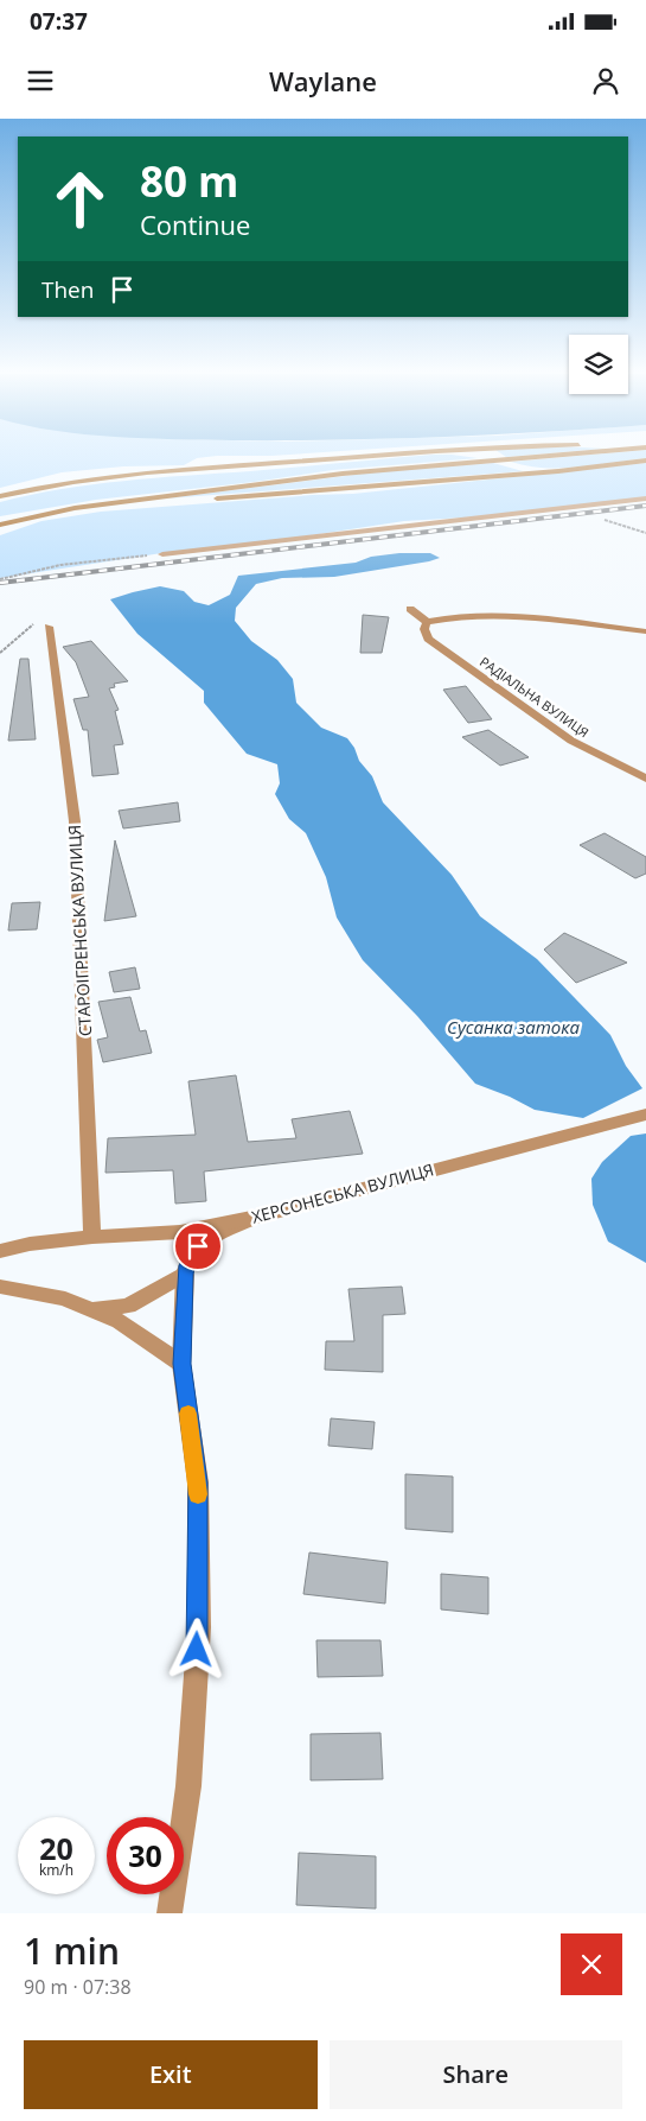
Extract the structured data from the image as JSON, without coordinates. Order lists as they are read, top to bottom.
{
  "streets": {
    "street": ["РАДІАЛЬНА ВУЛИЦЯ", "СТАРОІГРЕНСЬКА ВУЛИЦЯ", "ХЕРСОНЕСЬКА ВУЛИЦЯ"]
  },
  "crossings": [
    ["СТАРОІГРЕНСЬКА ВУЛИЦЯ", "ХЕРСОНЕСЬКА ВУЛИЦЯ"]
  ],
  "water": ["Сусанка затока"],
  "page": {
    "status": "07:37",
    "header": "Waylane",
    "turn": ["80 m", "Continue"],
    "then": "Then",
    "speed": "20 km/h",
    "limit": "30",
    "heading": ["1 min", "90 m · 07:38"],
    "buttons": ["Exit", "Share"]
  }
}
